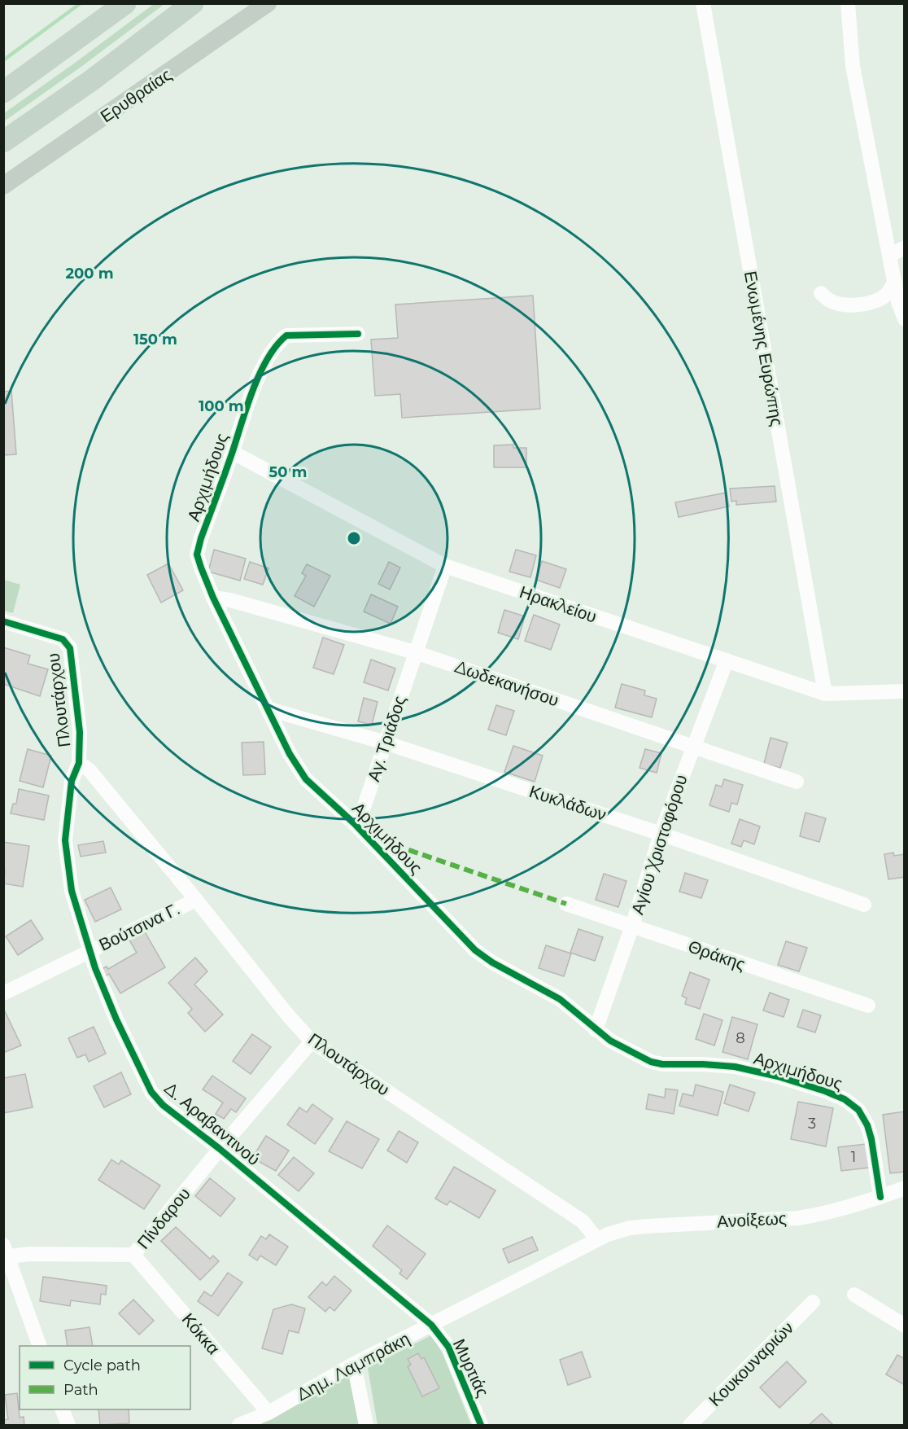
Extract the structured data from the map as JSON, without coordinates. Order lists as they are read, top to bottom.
{
  "streets": {
    "main road": ["Ερυθραίας"],
    "street": [
      "Ενωμένης Ευρώπης",
      "Αρχιμήδους",
      "Ηρακλείου",
      "Δωδεκανήσου",
      "Πλουτάρχου",
      "Αγ. Τριάδος",
      "Κυκλάδων",
      "Αγίου Χριστοφόρου",
      "Βούτσινα Γ.",
      "Θράκης",
      "Δ. Αραβαντινού",
      "Πίνδαρου",
      "Ανοίξεως",
      "Κόκκα",
      "Κουκουναριών",
      "Δημ. Λαμπράκη",
      "Μυρτιάς"
    ]
  },
  "crossings": [
    ["Ενωμένης Ευρώπης", "Ηρακλείου"],
    ["Αρχιμήδους", "Ηρακλείου"],
    ["Αρχιμήδους", "Δωδεκανήσου"],
    ["Αρχιμήδους", "Αγ. Τριάδος"],
    ["Αρχιμήδους", "Κυκλάδων"],
    ["Αρχιμήδους", "Αγίου Χριστοφόρου"],
    ["Αρχιμήδους", "Ανοίξεως"],
    ["Ηρακλείου", "Αγ. Τριάδος"],
    ["Ηρακλείου", "Αγίου Χριστοφόρου"],
    ["Δωδεκανήσου", "Αγ. Τριάδος"],
    ["Δωδεκανήσου", "Αγίου Χριστοφόρου"],
    ["Πλουτάρχου", "Βούτσινα Γ."],
    ["Πλουτάρχου", "Δ. Αραβαντινού"],
    ["Πλουτάρχου", "Πίνδαρου"],
    ["Πλουτάρχου", "Ανοίξεως"],
    ["Πλουτάρχου", "Δημ. Λαμπράκη"],
    ["Αγ. Τριάδος", "Κυκλάδων"],
    ["Κυκλάδων", "Αγίου Χριστοφόρου"],
    ["Αγίου Χριστοφόρου", "Θράκης"],
    ["Βούτσινα Γ.", "Δ. Αραβαντινού"],
    ["Δ. Αραβαντινού", "Πίνδαρου"],
    ["Δ. Αραβαντινού", "Δημ. Λαμπράκη"],
    ["Δ. Αραβαντινού", "Μυρτιάς"],
    ["Πίνδαρου", "Κόκκα"],
    ["Ανοίξεως", "Δημ. Λαμπράκη"],
    ["Κόκκα", "Δημ. Λαμπράκη"],
    ["Δημ. Λαμπράκη", "Μυρτιάς"]
  ],
  "house_numbers": ["8", "3", "1"],
  "legend": ["Cycle path", "Path"],
  "rings": [
    "200 m",
    "150 m",
    "100 m",
    "50 m"
  ]
}
